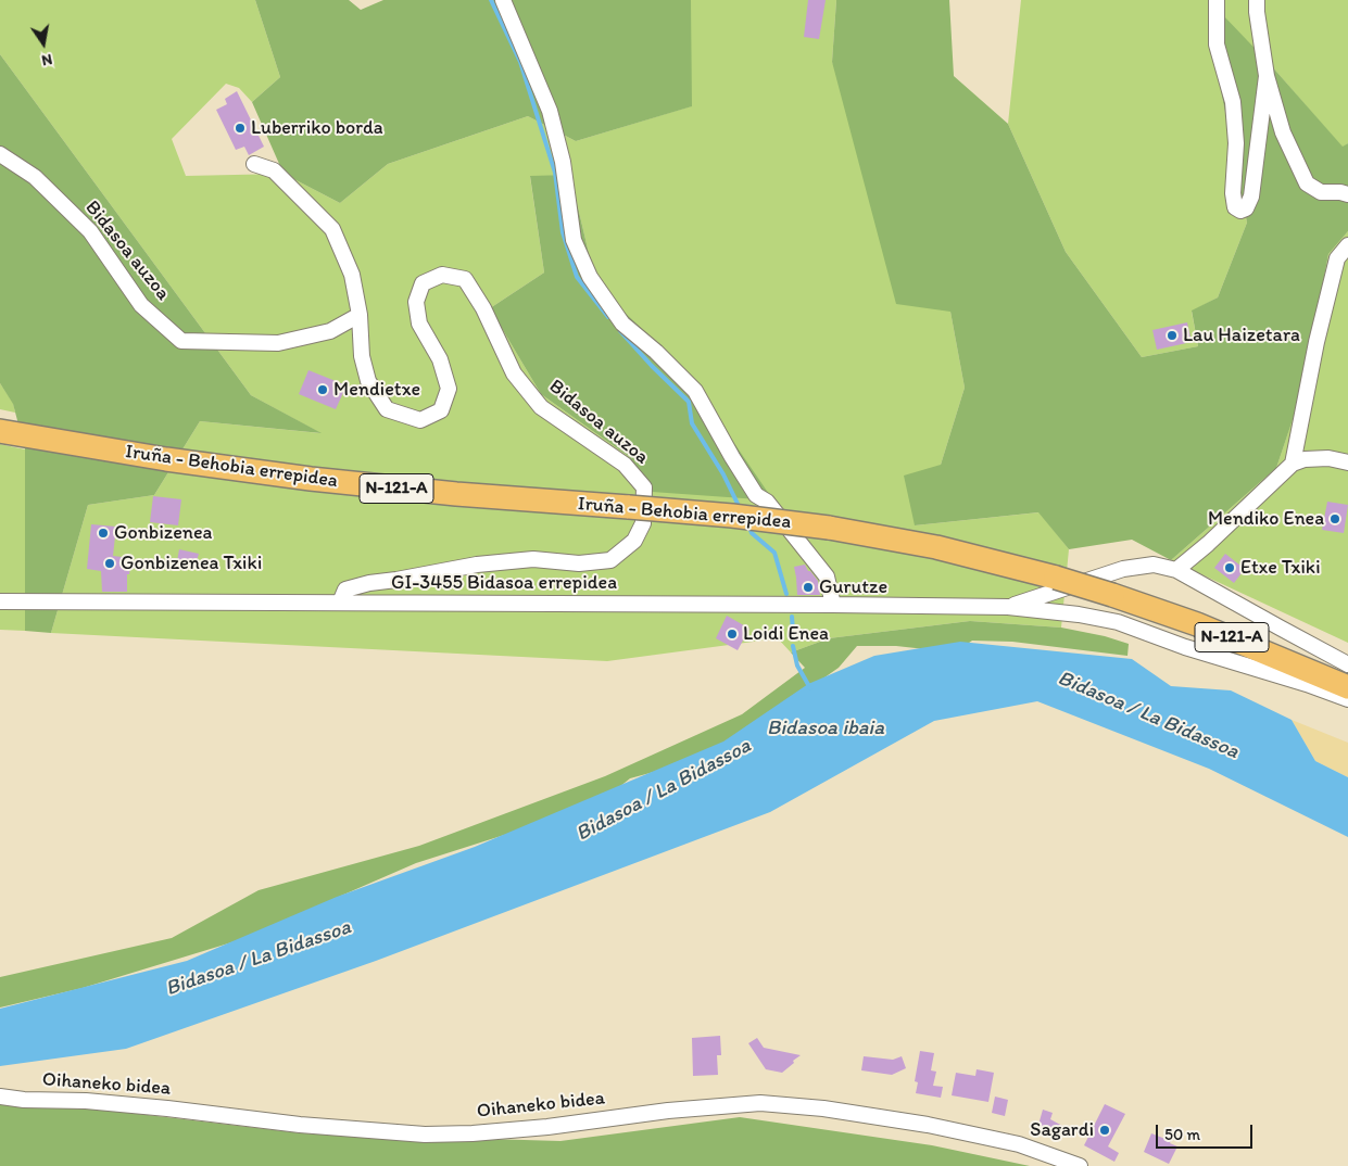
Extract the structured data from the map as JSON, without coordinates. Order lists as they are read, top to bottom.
{
  "streets": {
    "highway": ["Iruña - Behobia errepidea", "N-121-A"],
    "street": ["Bidasoa auzoa", "GI-3455 Bidasoa errepidea", "Oihaneko bidea"]
  },
  "crossings": [
    ["Bidasoa auzoa", "GI-3455 Bidasoa errepidea"]
  ],
  "water": ["Bidasoa / La Bidassoa", "Bidasoa ibaia"],
  "places": [
    "Luberriko borda",
    "Lau Haizetara",
    "Mendietxe",
    "Mendiko Enea",
    "Gonbizenea",
    "Gonbizenea Txiki",
    "Etxe Txiki",
    "Gurutze",
    "Loidi Enea",
    "Sagardi"
  ],
  "scale_bar": "50 m",
  "north": "bottom"
}
